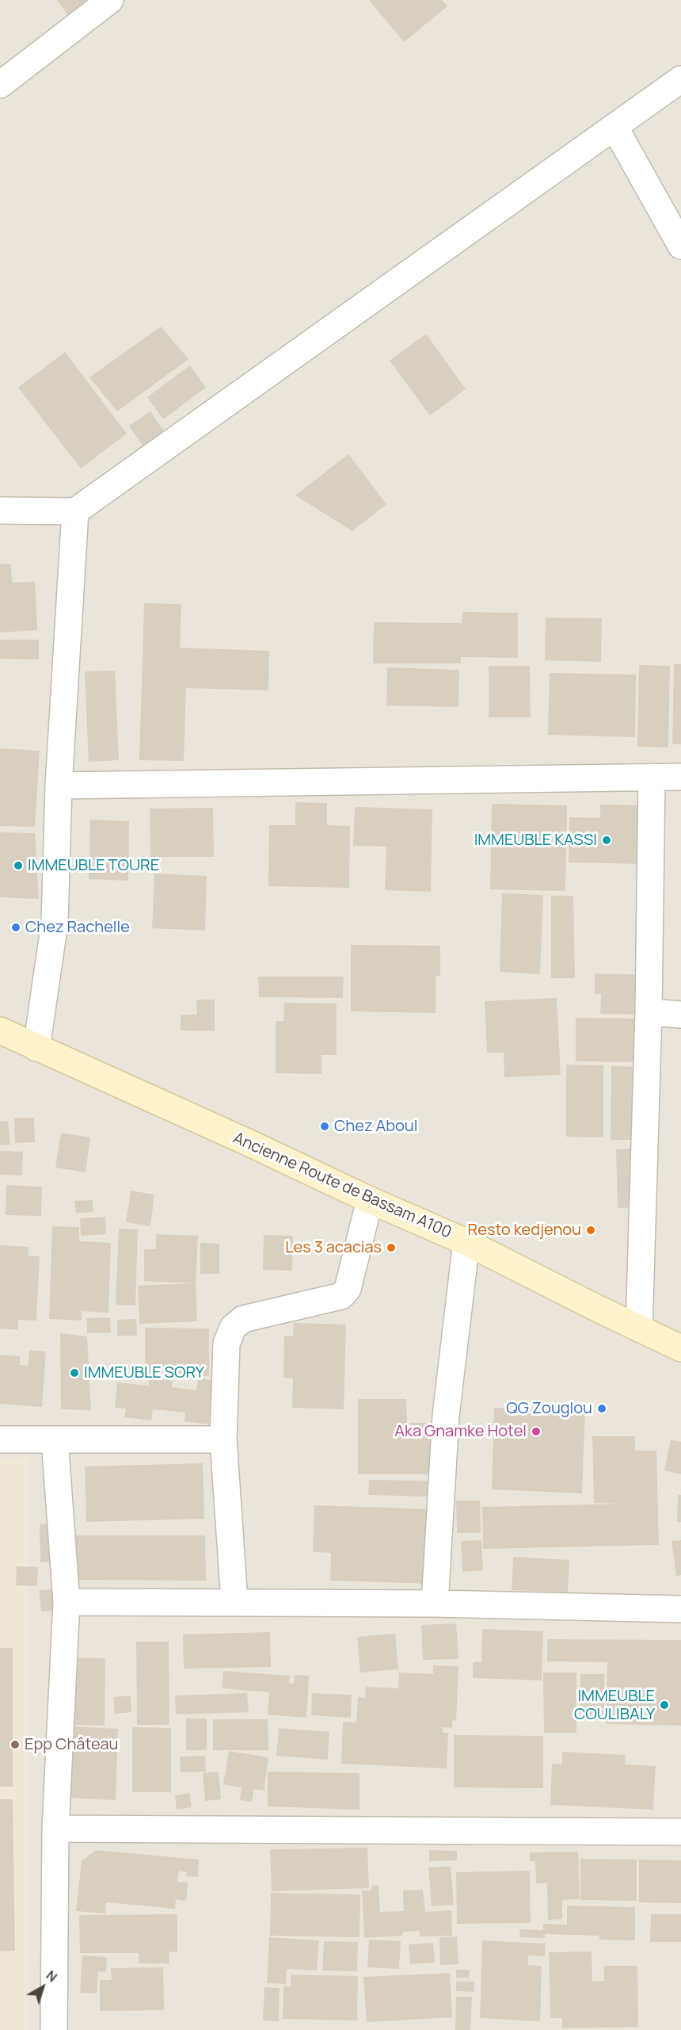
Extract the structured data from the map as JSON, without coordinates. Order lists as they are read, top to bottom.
{
  "streets": {
    "main road": ["Ancienne Route de Bassam A100"]
  },
  "places": [
    "IMMEUBLE KASSI",
    "IMMEUBLE TOURE",
    "Chez Rachelle",
    "Chez Aboul",
    "Resto kedjenou",
    "Les 3 acacias",
    "IMMEUBLE SORY",
    "QG Zouglou",
    "Aka Gnamke Hotel",
    "IMMEUBLE COULIBALY",
    "Epp Château"
  ],
  "north": "top right"
}
